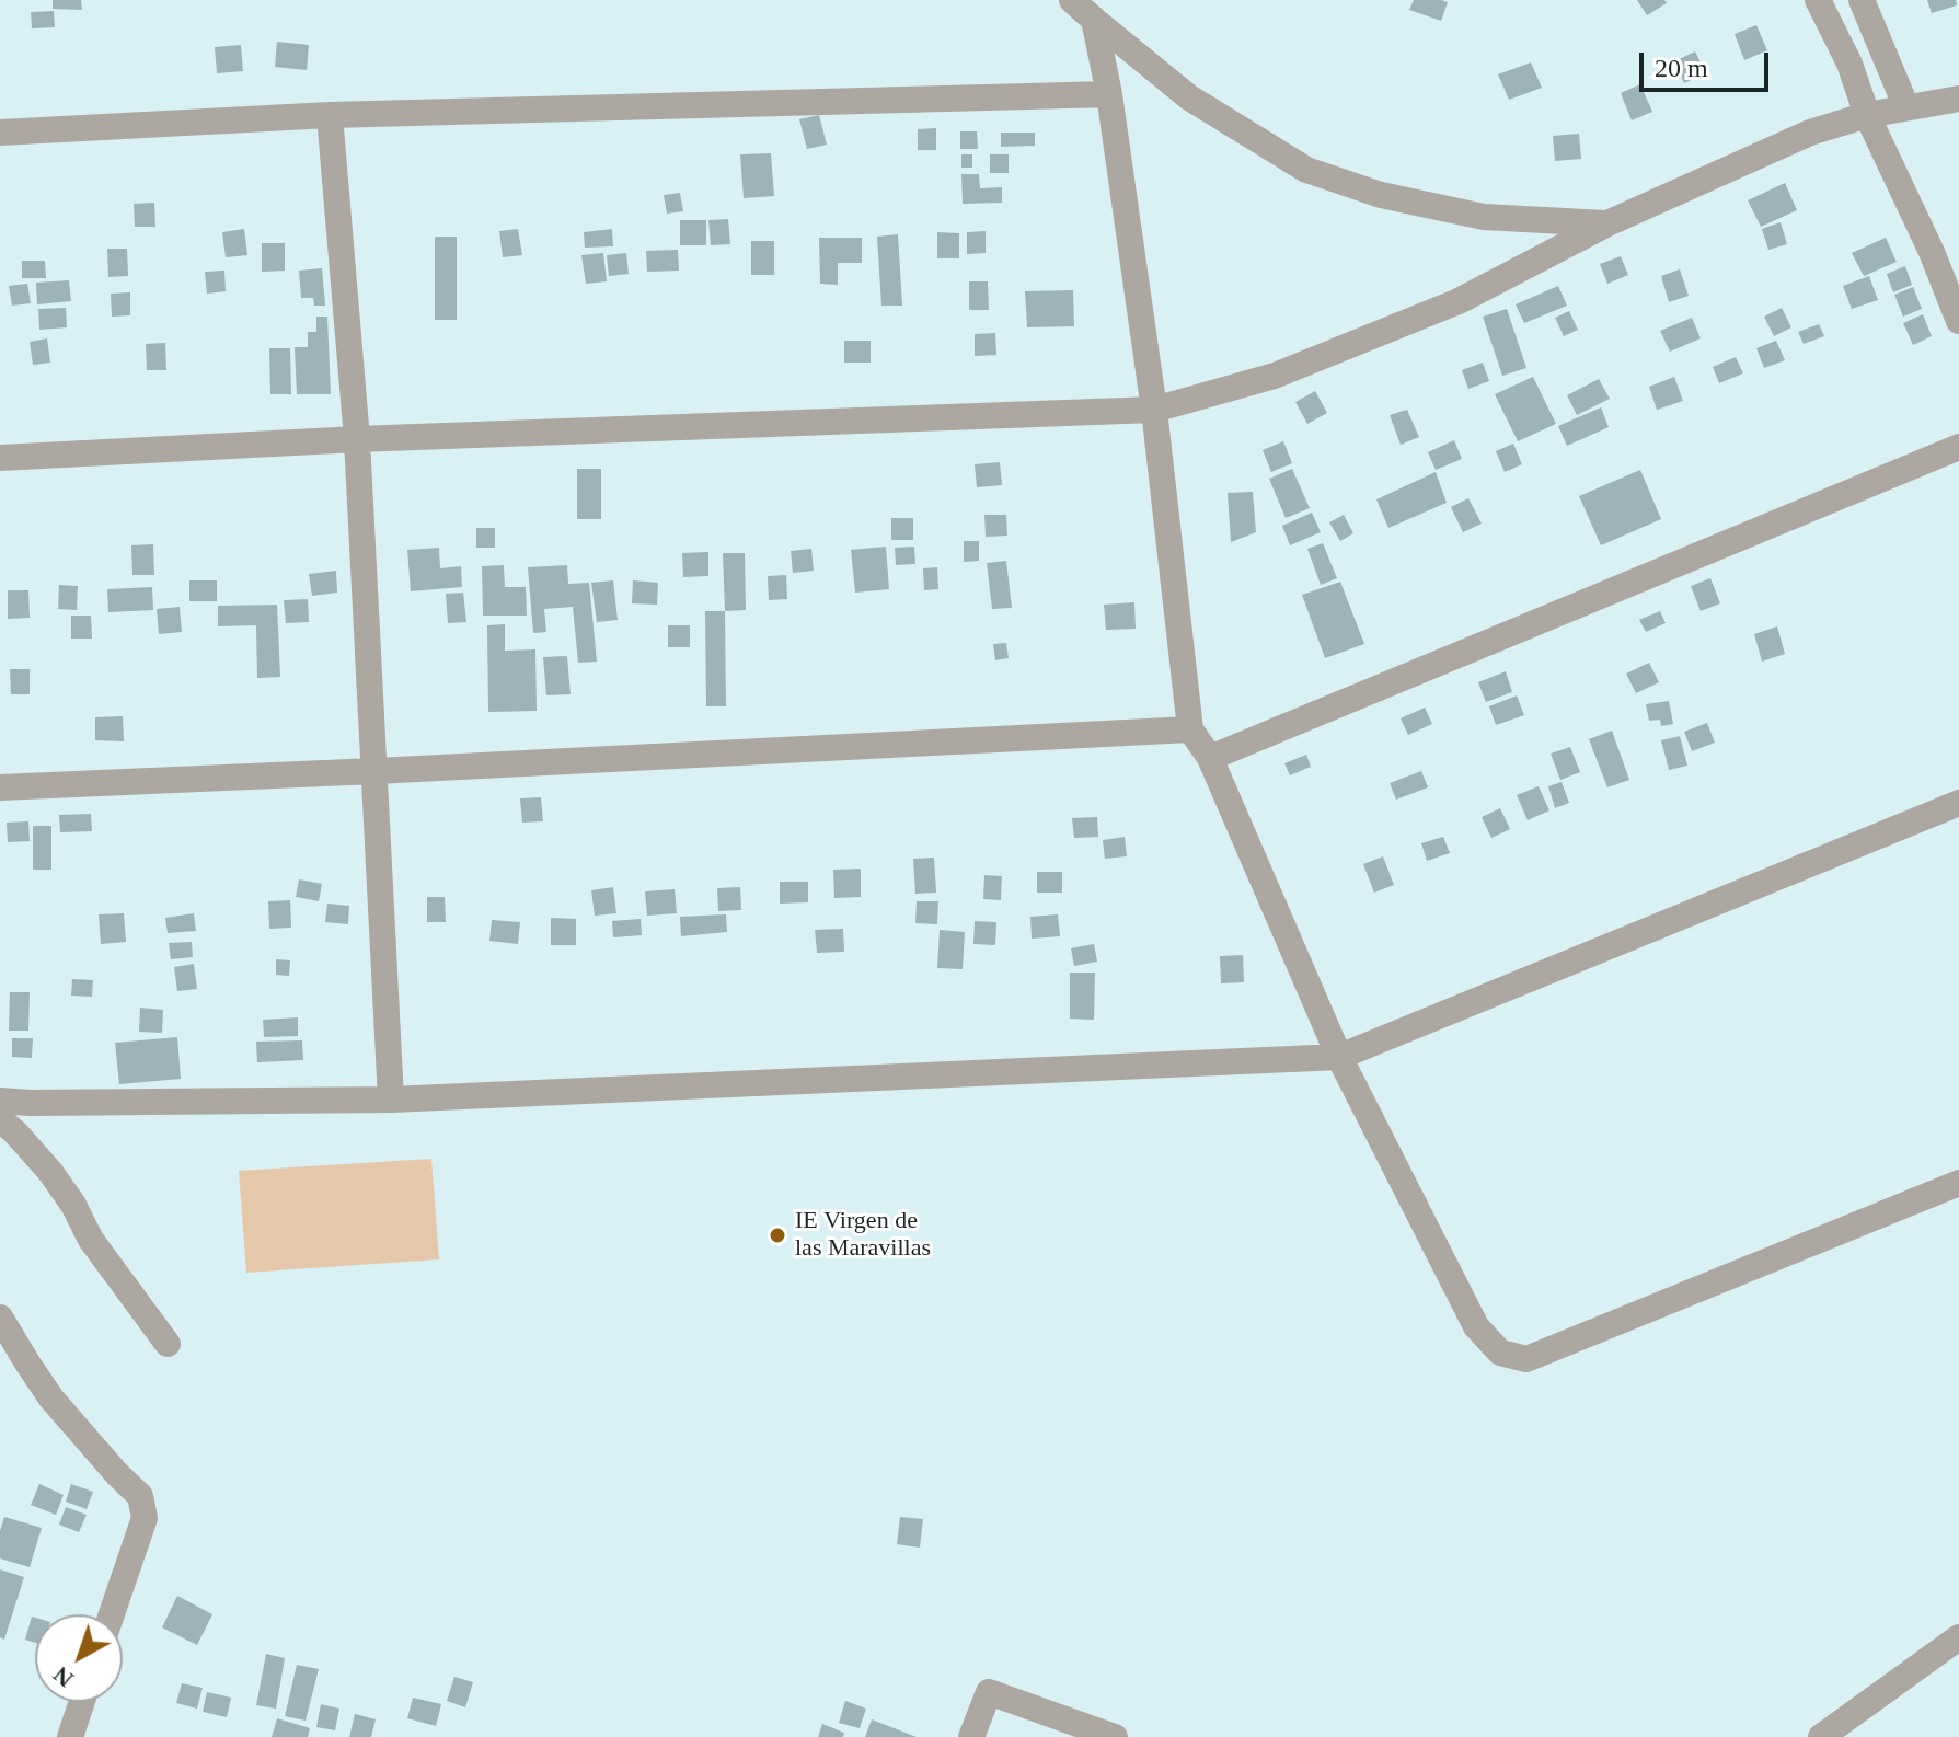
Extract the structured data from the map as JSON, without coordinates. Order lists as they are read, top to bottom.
{
  "places": ["IE Virgen de las Maravillas"],
  "scale_bar": "20 m",
  "north": "bottom left"
}
